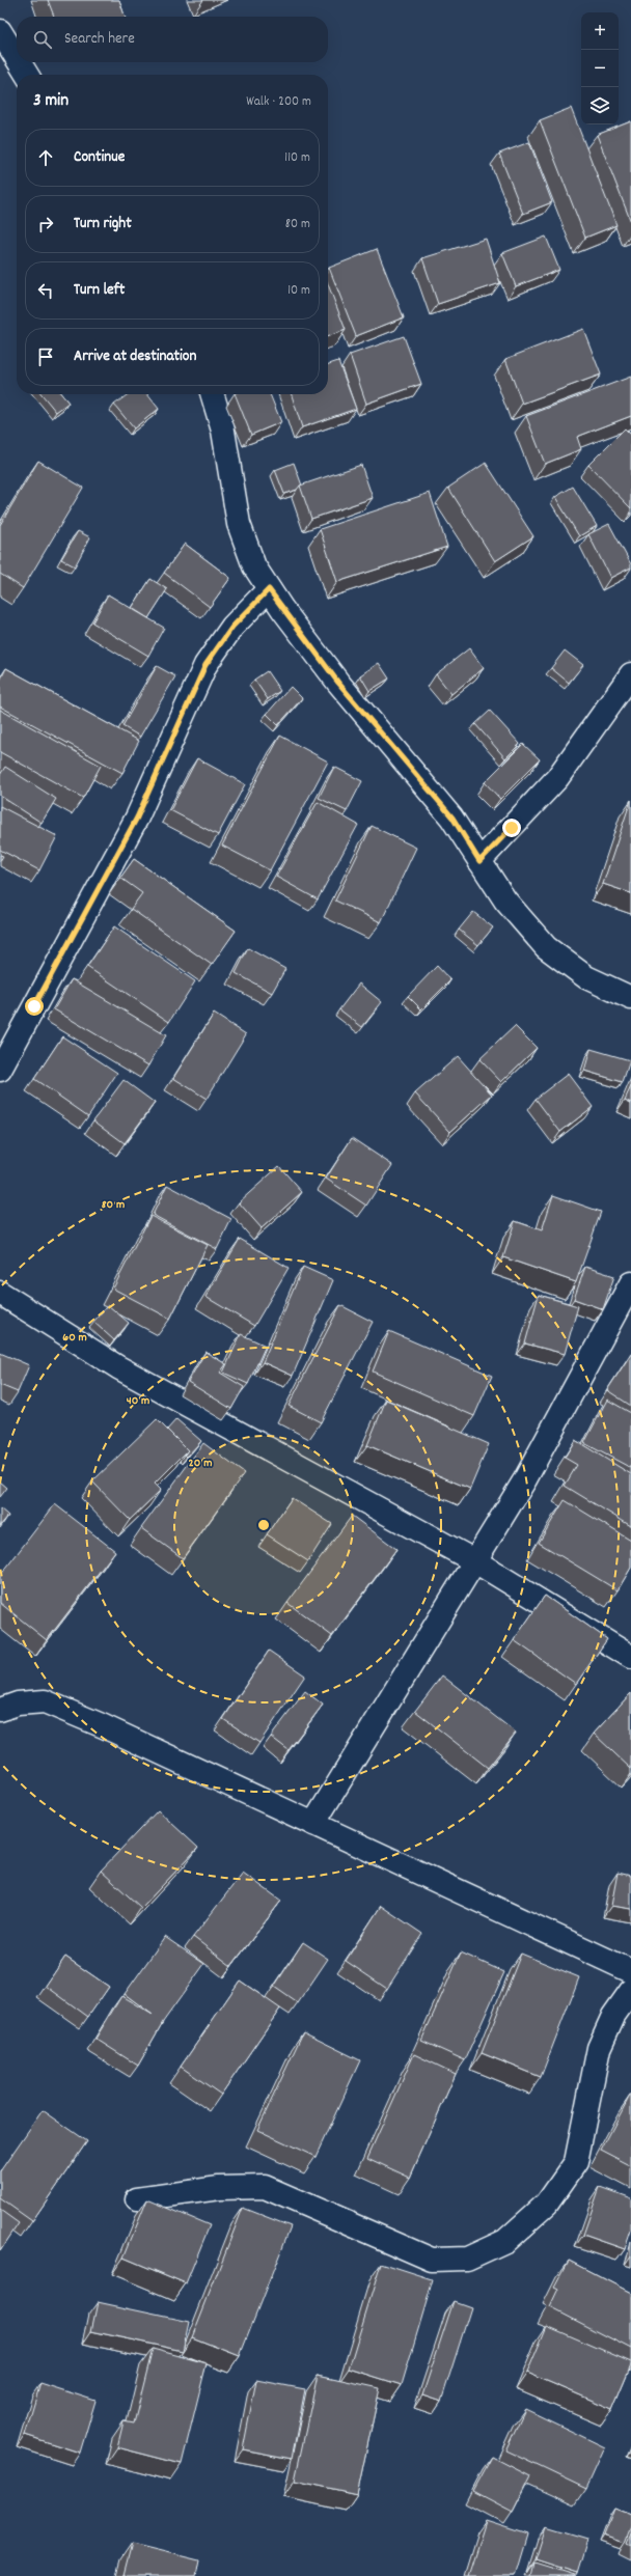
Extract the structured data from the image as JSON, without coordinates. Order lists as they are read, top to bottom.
{
  "page": {
    "map_buttons": ["+", "−"],
    "search": "Search here",
    "heading": ["3 min", "Walk · 200 m"],
    "list": [
      ["Continue", "110 m"],
      ["Turn right", "80 m"],
      ["Turn left", "10 m"],
      "Arrive at destination"
    ]
  },
  "rings": [
    "80 m",
    "60 m",
    "40 m",
    "20 m"
  ]
}
